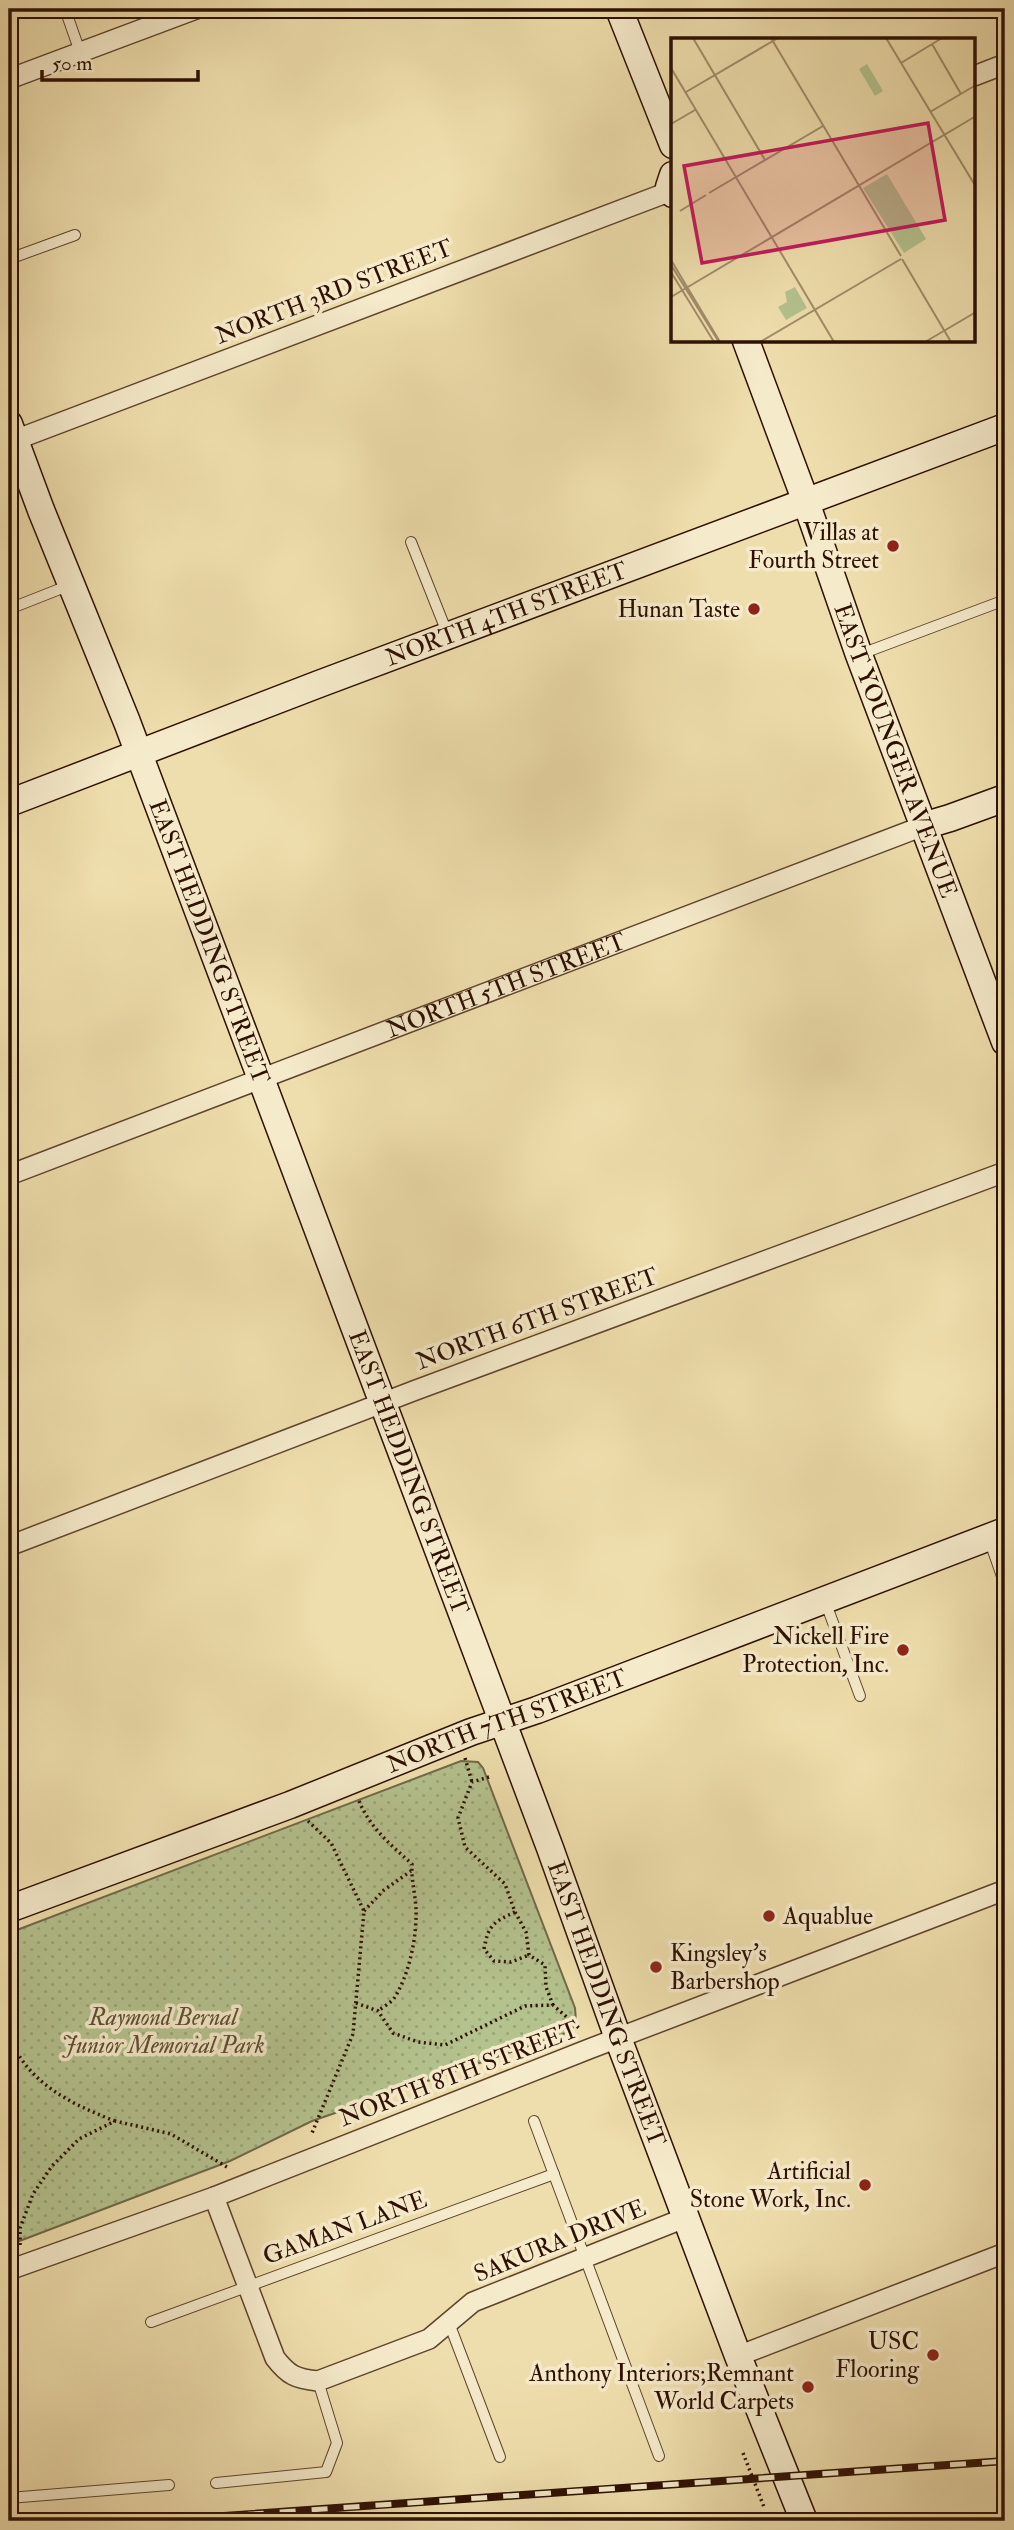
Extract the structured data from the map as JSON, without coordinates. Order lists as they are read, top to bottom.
{
  "streets": {
    "main road": [
      "NORTH 4TH STREET",
      "EAST YOUNGER AVENUE",
      "EAST HEDDING STREET",
      "NORTH 5TH STREET",
      "NORTH 7TH STREET"
    ],
    "street": [
      "NORTH 3RD STREET",
      "NORTH 6TH STREET",
      "NORTH 8TH STREET",
      "SAKURA DRIVE"
    ],
    "lane": ["GAMAN LANE"]
  },
  "crossings": [
    ["NORTH 3RD STREET", "EAST HEDDING STREET"],
    ["NORTH 4TH STREET", "EAST YOUNGER AVENUE"],
    ["NORTH 4TH STREET", "EAST HEDDING STREET"],
    ["EAST YOUNGER AVENUE", "NORTH 5TH STREET"],
    ["EAST HEDDING STREET", "NORTH 5TH STREET"],
    ["EAST HEDDING STREET", "NORTH 6TH STREET"],
    ["EAST HEDDING STREET", "NORTH 7TH STREET"],
    ["EAST HEDDING STREET", "NORTH 8TH STREET"],
    ["EAST HEDDING STREET", "SAKURA DRIVE"]
  ],
  "parks": ["Raymond Bernal Junior Memorial Park"],
  "places": [
    "Villas at Fourth Street",
    "Hunan Taste",
    "Nickell Fire Protection, Inc.",
    "Aquablue",
    "Kingsley’s Barbershop",
    "Artificial Stone Work, Inc.",
    "USC Flooring",
    "Anthony Interiors;Remnant World Carpets"
  ],
  "scale_bar": "50 m"
}
